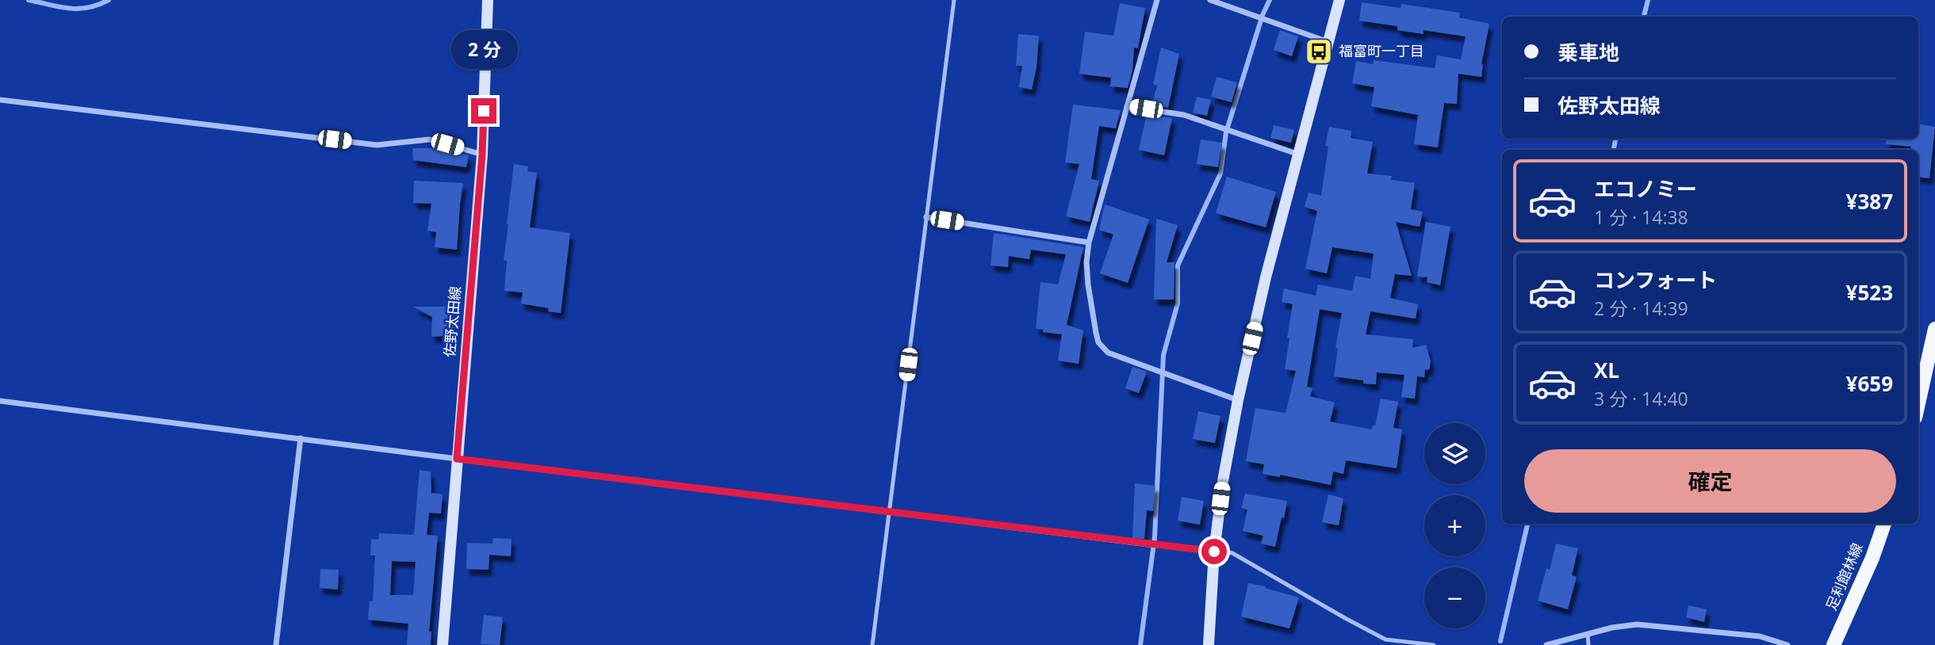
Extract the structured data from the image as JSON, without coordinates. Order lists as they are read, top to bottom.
{
  "streets": {
    "main road": ["足利館林線"],
    "street": ["佐野太田線"]
  },
  "places": {
    "bus stop": ["福富町一丁目"]
  },
  "page": {
    "banner": ["乗車地", "佐野太田線"],
    "bubble": "2 分",
    "list": [
      {
        "name": "エコノミー",
        "note": "1 分 · 14:38",
        "value": "¥387"
      },
      {
        "name": "コンフォート",
        "note": "2 分 · 14:39",
        "value": "¥523"
      },
      {
        "name": "XL",
        "note": "3 分 · 14:40",
        "value": "¥659"
      }
    ],
    "map_buttons": ["+", "−"],
    "buttons": "確定"
  }
}
